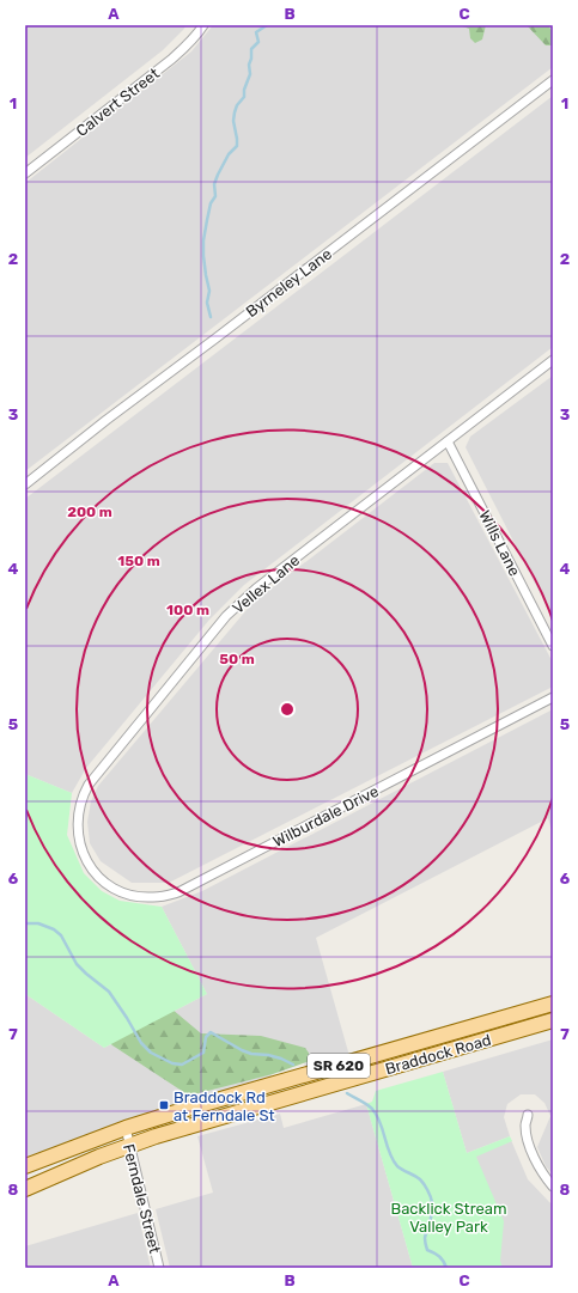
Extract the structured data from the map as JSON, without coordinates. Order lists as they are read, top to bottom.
{
  "streets": {
    "main road": ["Braddock Road", "SR 620"],
    "street": [
      "Calvert Street",
      "Byrneley Lane",
      "Wills Lane",
      "Vellex Lane",
      "Wilburdale Drive",
      "Ferndale Street"
    ]
  },
  "crossings": [
    ["Wills Lane", "Vellex Lane"],
    ["Vellex Lane", "Wilburdale Drive"],
    ["Braddock Road", "Ferndale Street"]
  ],
  "parks": ["Backlick Stream Valley Park"],
  "places": {
    "transit": ["Braddock Rd at Ferndale St"]
  },
  "grid": {
    "columns": ["A", "B", "C"],
    "rows": [
      "1",
      "2",
      "3",
      "4",
      "5",
      "6",
      "7",
      "8"
    ]
  },
  "rings": [
    "200 m",
    "150 m",
    "100 m",
    "50 m"
  ]
}
